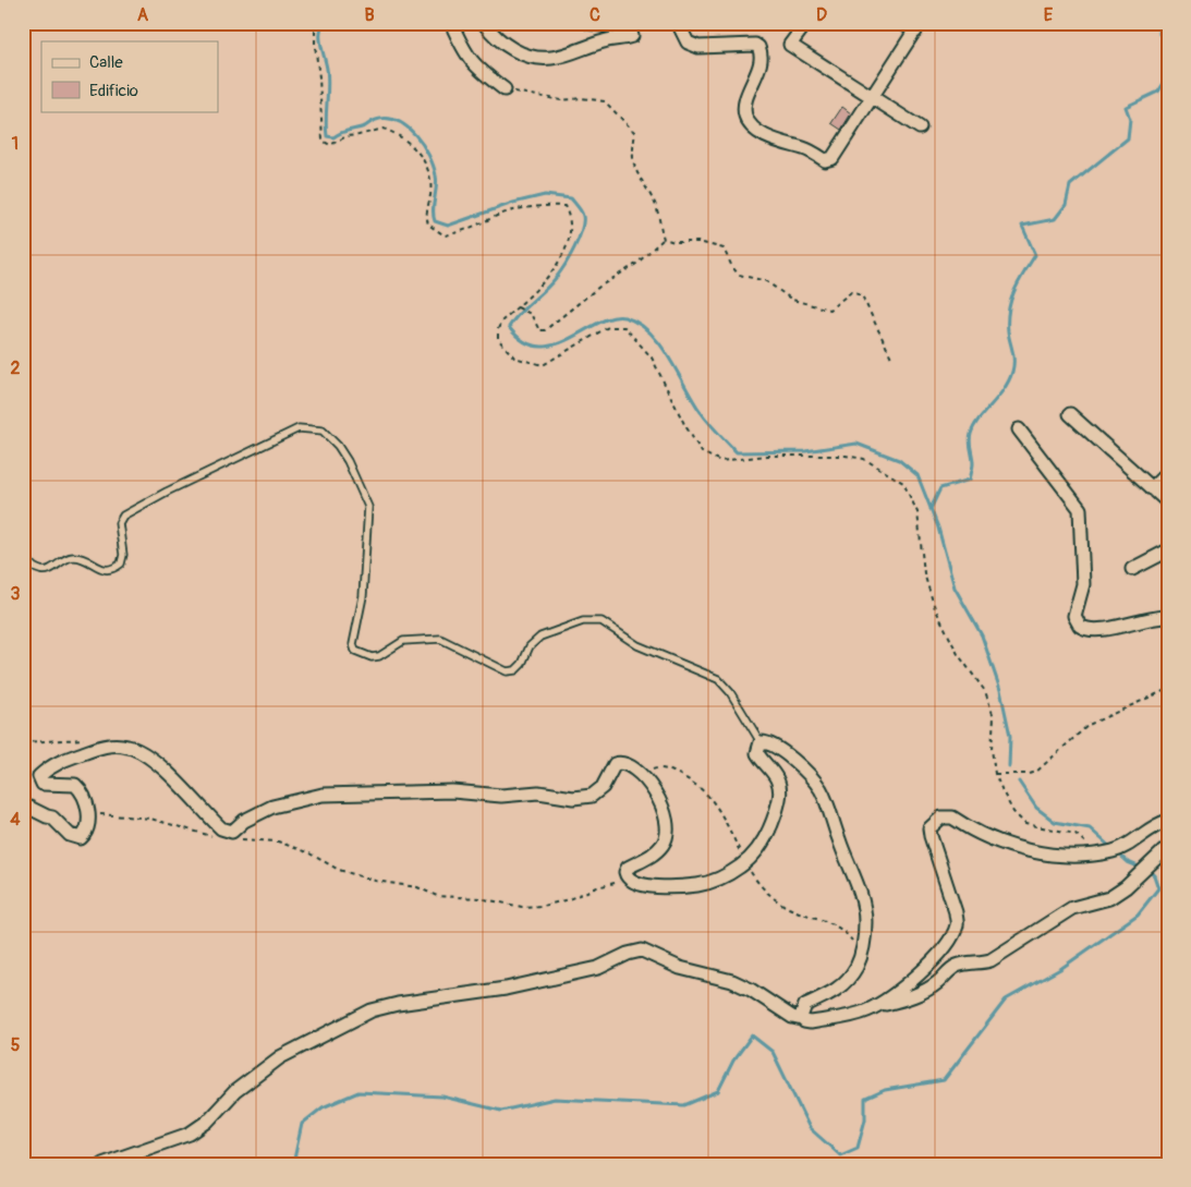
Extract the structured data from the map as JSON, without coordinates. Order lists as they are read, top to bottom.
{
  "legend": ["Calle", "Edificio"],
  "grid": {
    "columns": [
      "A",
      "B",
      "C",
      "D",
      "E"
    ],
    "rows": [
      "1",
      "2",
      "3",
      "4",
      "5"
    ]
  }
}
